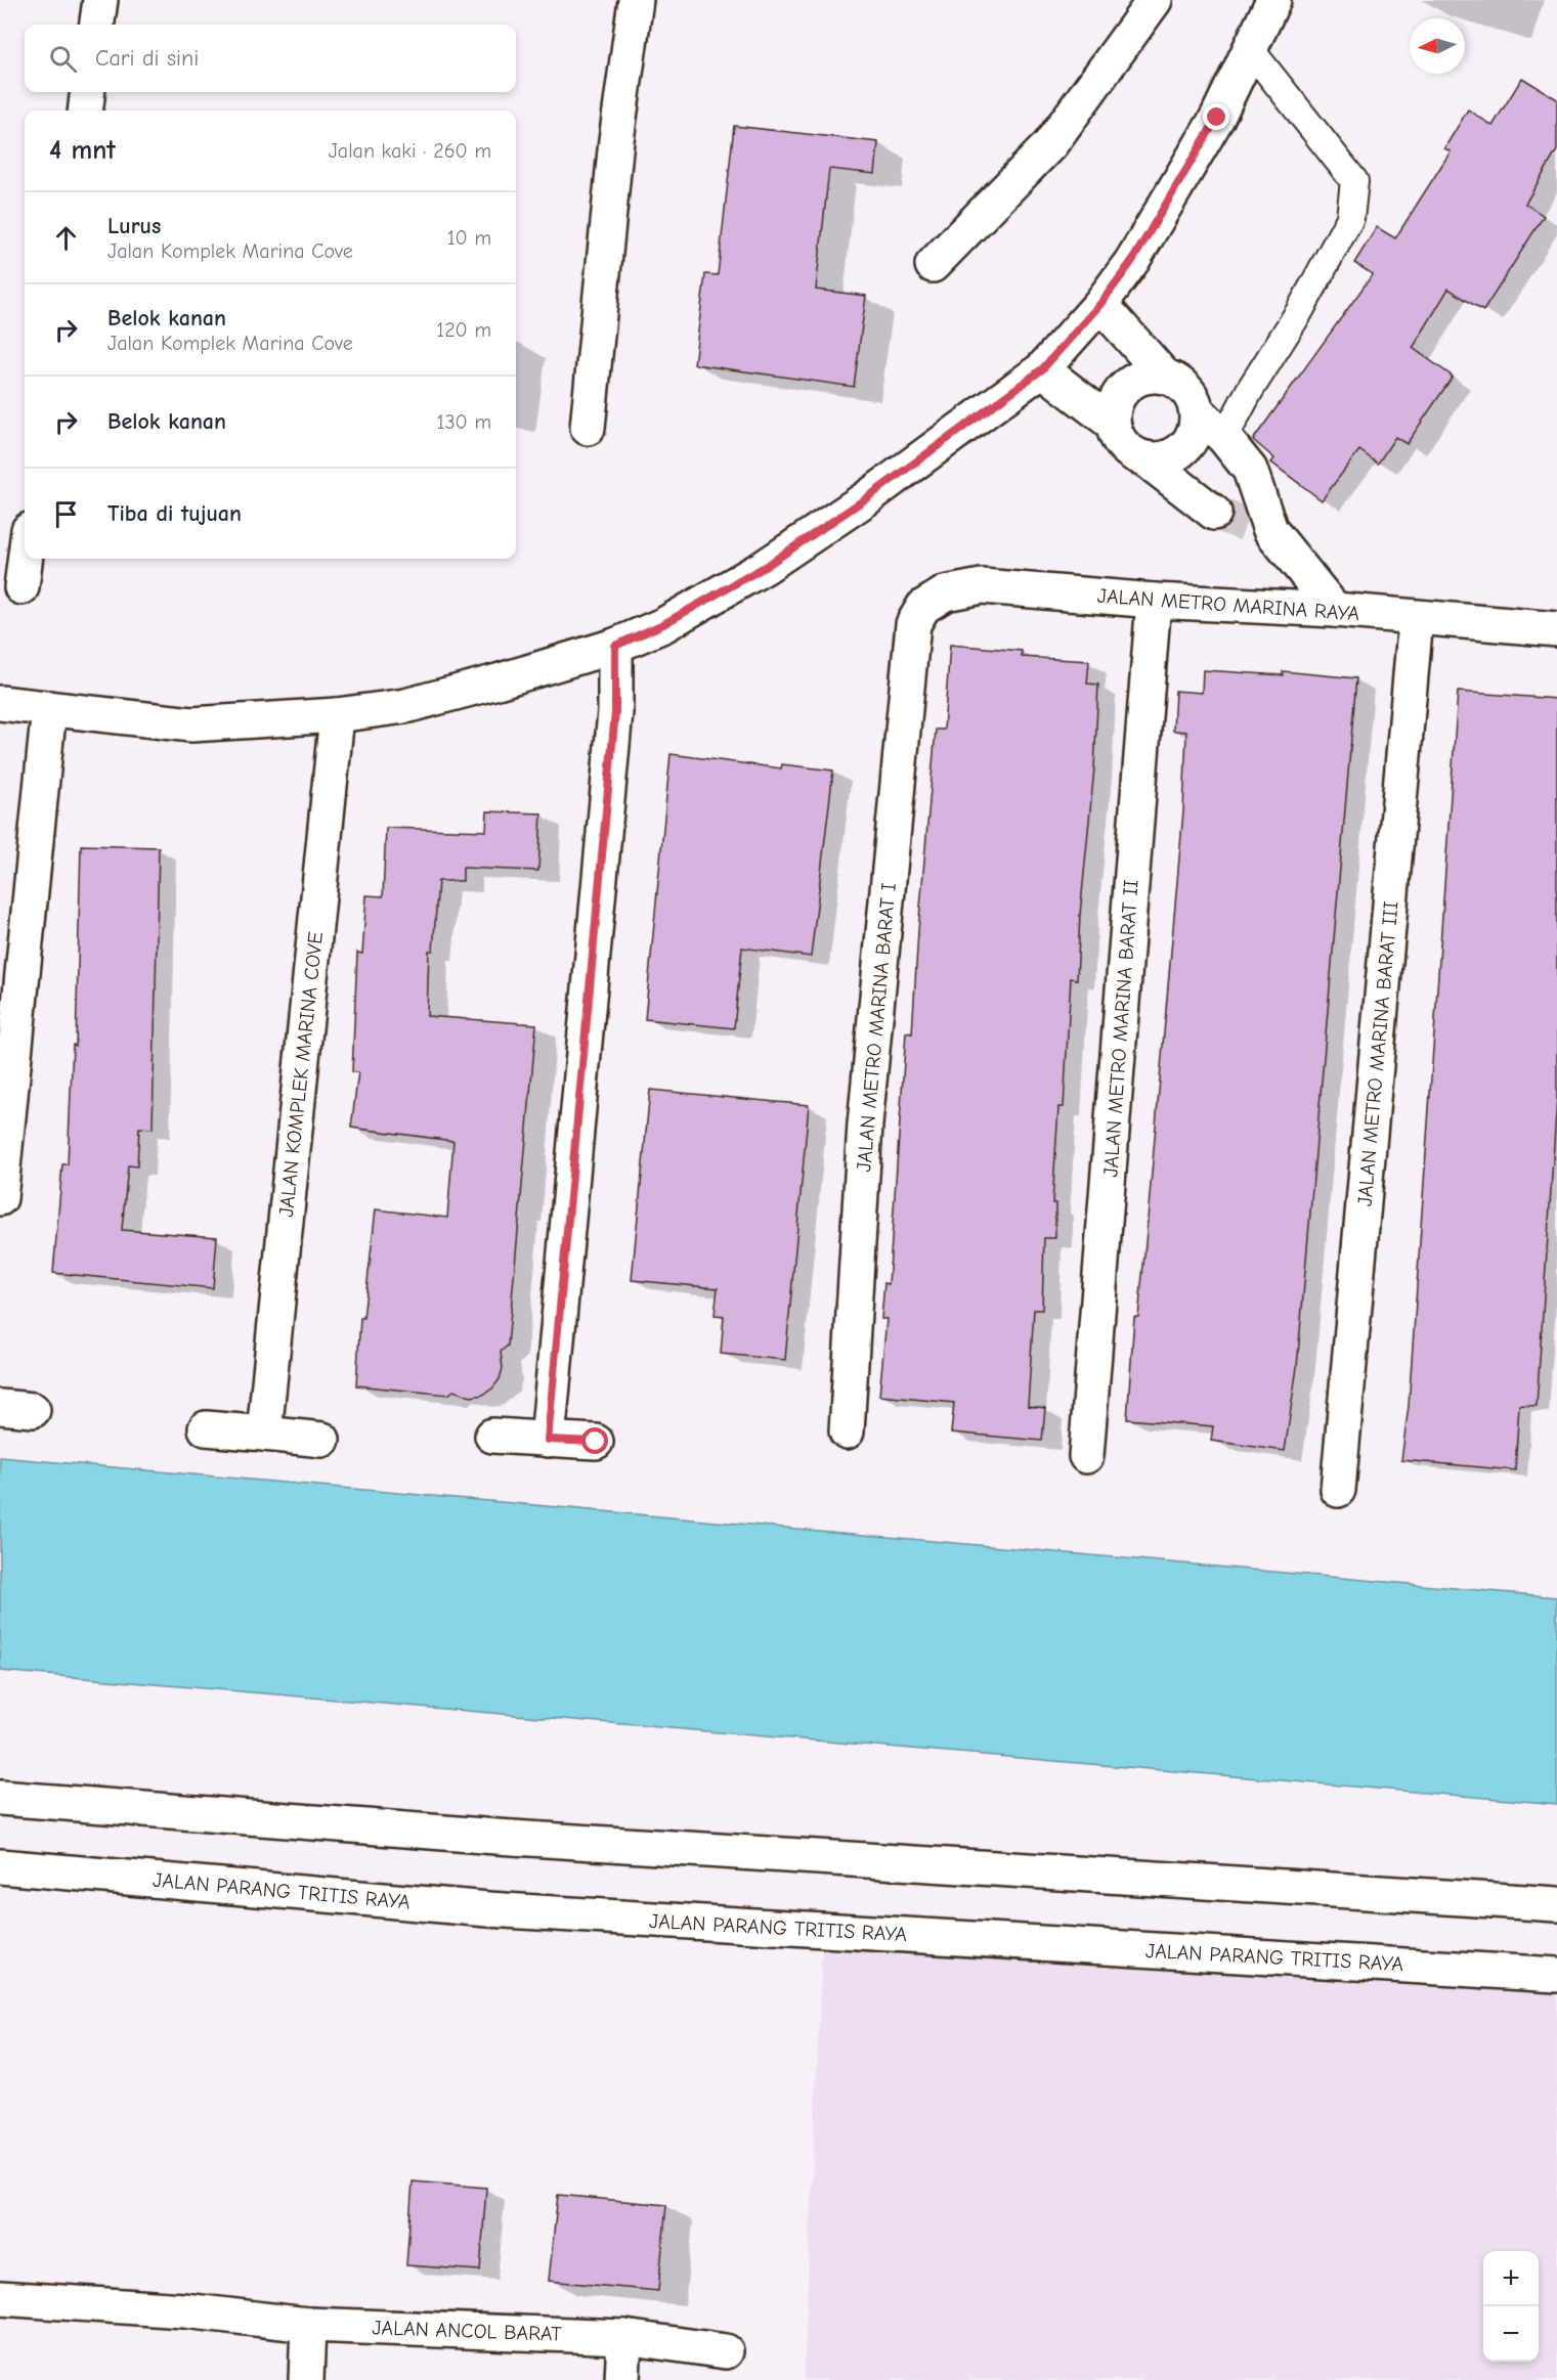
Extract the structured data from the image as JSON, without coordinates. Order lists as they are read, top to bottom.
{
  "streets": {
    "street": [
      "JALAN METRO MARINA RAYA",
      "JALAN METRO MARINA BARAT I",
      "JALAN METRO MARINA BARAT II",
      "JALAN METRO MARINA BARAT III",
      "JALAN KOMPLEK MARINA COVE",
      "JALAN PARANG TRITIS RAYA",
      "JALAN ANCOL BARAT"
    ]
  },
  "crossings": [
    ["JALAN METRO MARINA RAYA", "JALAN METRO MARINA BARAT I"],
    ["JALAN METRO MARINA RAYA", "JALAN METRO MARINA BARAT II"],
    ["JALAN METRO MARINA RAYA", "JALAN METRO MARINA BARAT III"]
  ],
  "north": "left",
  "page": {
    "search": "Cari di sini",
    "heading": ["4 mnt", "Jalan kaki · 260 m"],
    "list": [
      ["Lurus", "Jalan Komplek Marina Cove", "10 m"],
      ["Belok kanan", "Jalan Komplek Marina Cove", "120 m"],
      ["Belok kanan", "130 m"],
      "Tiba di tujuan"
    ],
    "map_buttons": ["+", "−"]
  }
}
